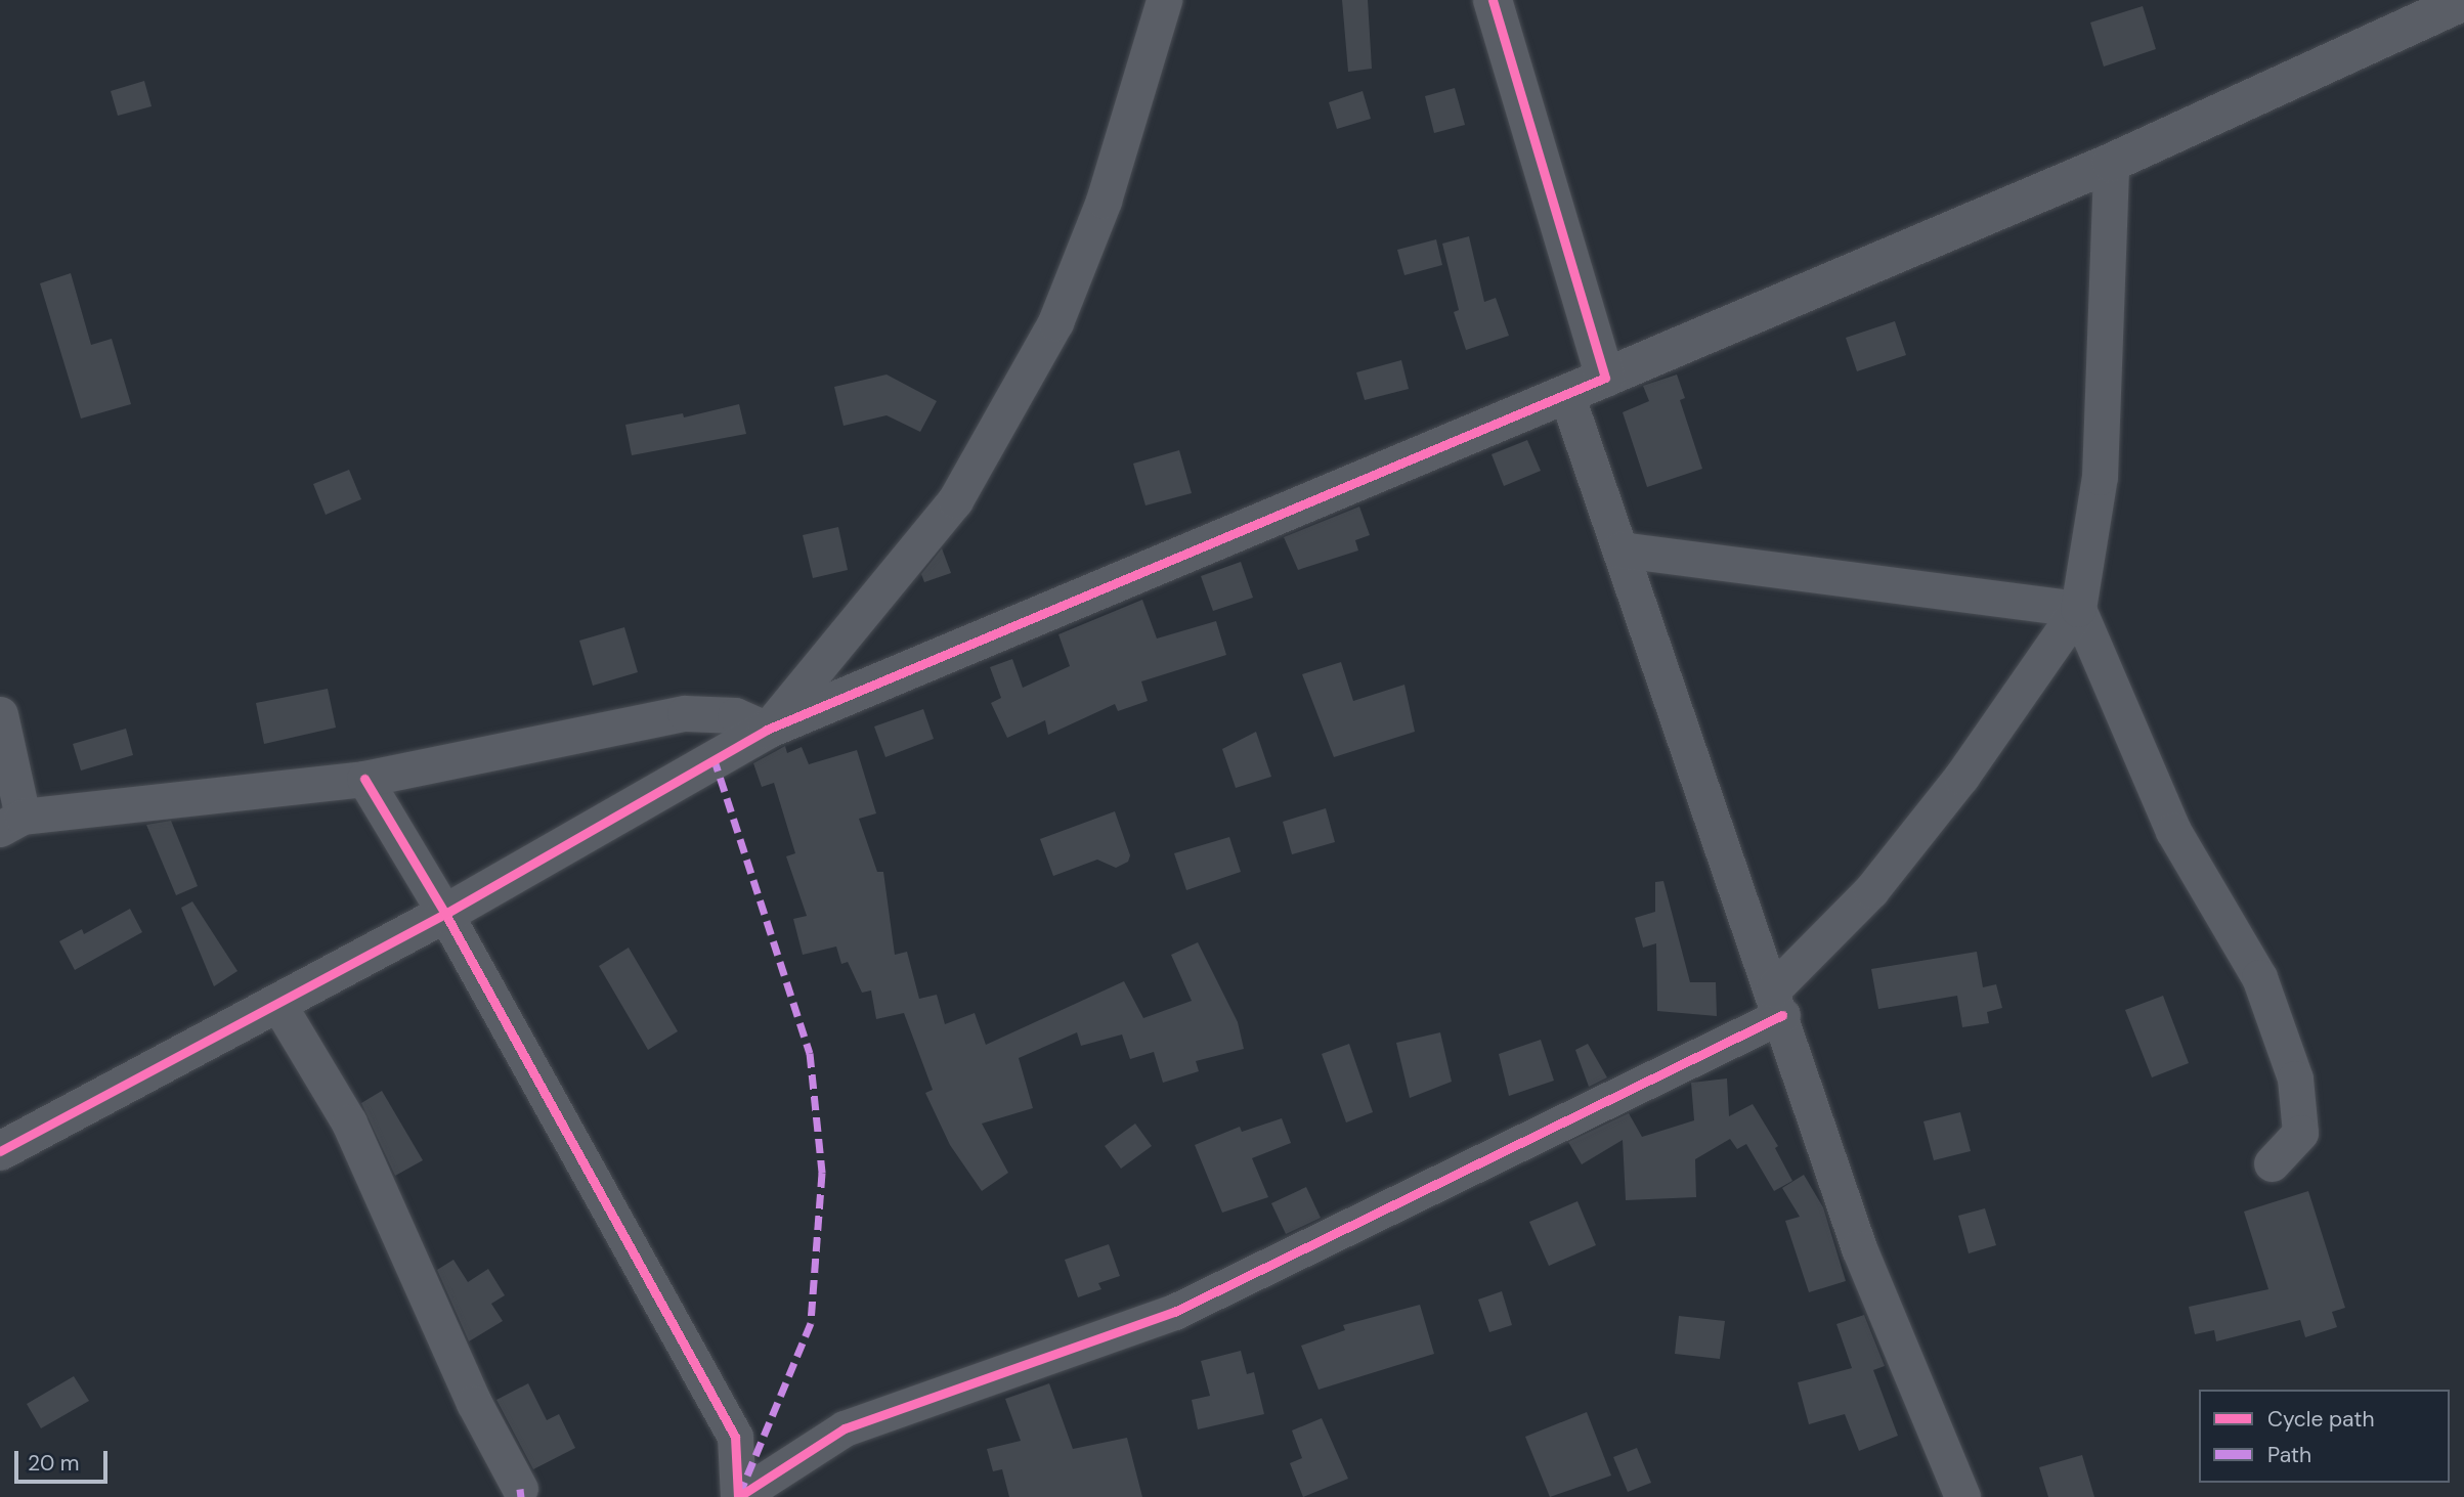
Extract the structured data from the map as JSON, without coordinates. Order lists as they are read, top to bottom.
{
  "legend": ["Cycle path", "Path"],
  "scale_bar": "20 m"
}
